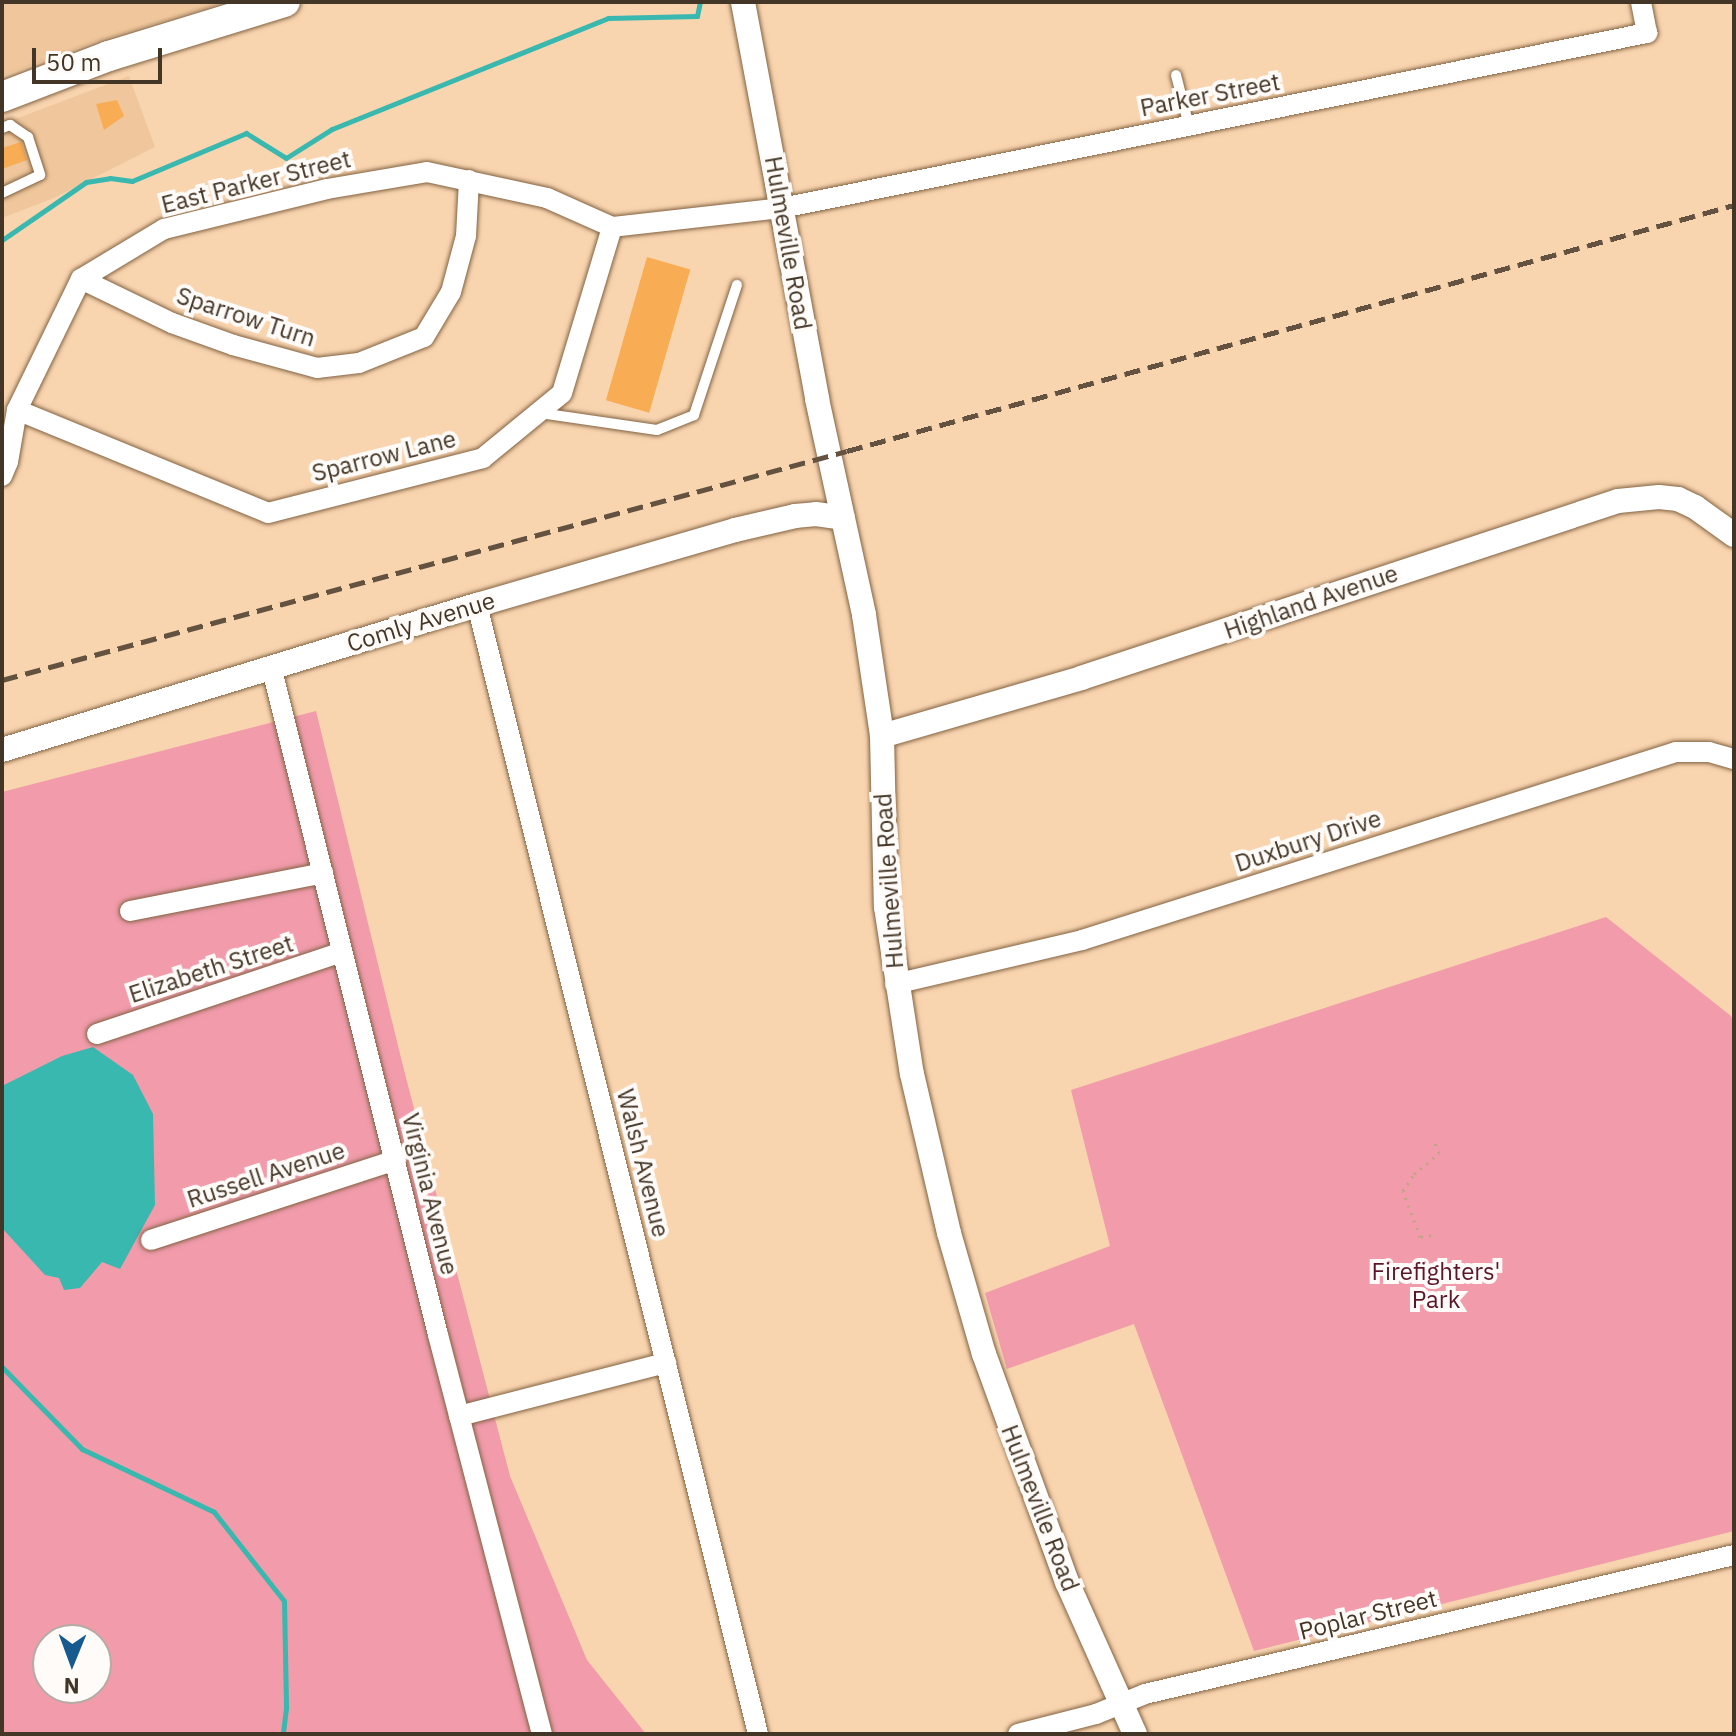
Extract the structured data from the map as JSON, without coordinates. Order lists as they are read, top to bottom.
{
  "streets": {
    "street": [
      "Parker Street",
      "East Parker Street",
      "Hulmeville Road",
      "Sparrow Turn",
      "Sparrow Lane",
      "Highland Avenue",
      "Comly Avenue",
      "Duxbury Drive",
      "Elizabeth Street",
      "Walsh Avenue",
      "Russell Avenue",
      "Virginia Avenue",
      "Poplar Street"
    ]
  },
  "crossings": [
    ["Parker Street", "Hulmeville Road"],
    ["East Parker Street", "Sparrow Turn"],
    ["East Parker Street", "Sparrow Lane"],
    ["Hulmeville Road", "Highland Avenue"],
    ["Hulmeville Road", "Comly Avenue"],
    ["Hulmeville Road", "Duxbury Drive"],
    ["Hulmeville Road", "Poplar Street"],
    ["Comly Avenue", "Walsh Avenue"],
    ["Comly Avenue", "Virginia Avenue"],
    ["Elizabeth Street", "Virginia Avenue"],
    ["Russell Avenue", "Virginia Avenue"]
  ],
  "parks": ["Firefighters' Park"],
  "scale_bar": "50 m",
  "north": "bottom"
}
